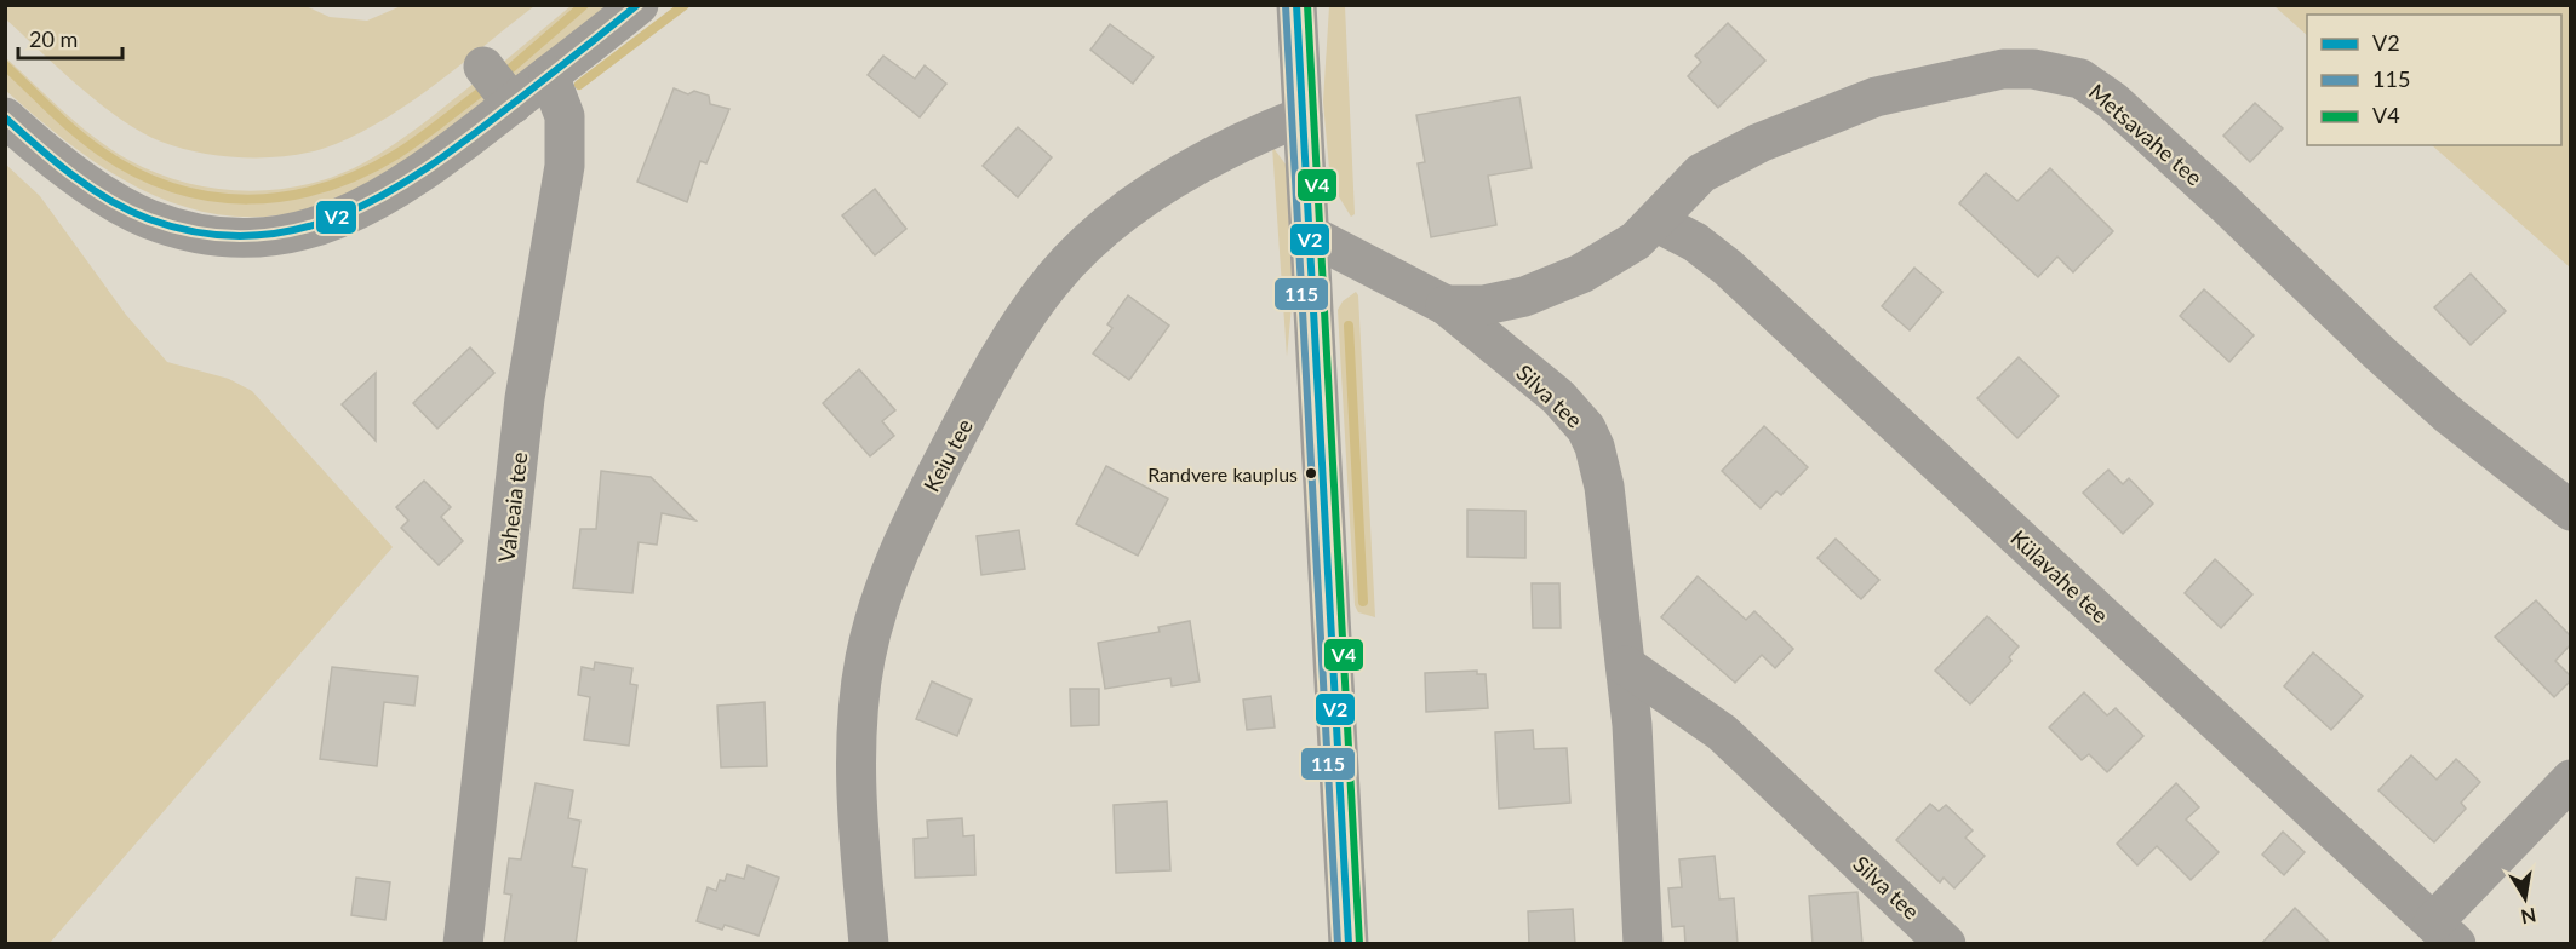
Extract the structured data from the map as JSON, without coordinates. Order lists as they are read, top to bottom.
{
  "streets": {
    "street": [
      "Metsavahe tee",
      "Silva tee",
      "Keiu tee",
      "Vaheaia tee",
      "Külavahe tee"
    ]
  },
  "crossings": [
    ["Metsavahe tee", "Silva tee"],
    ["Metsavahe tee", "Külavahe tee"]
  ],
  "places": ["Randvere kauplus"],
  "lines": ["transit line V2", "transit line 115", "transit line V4"],
  "legend": ["V2", "115", "V4"],
  "scale_bar": "20 m",
  "north": "bottom"
}
